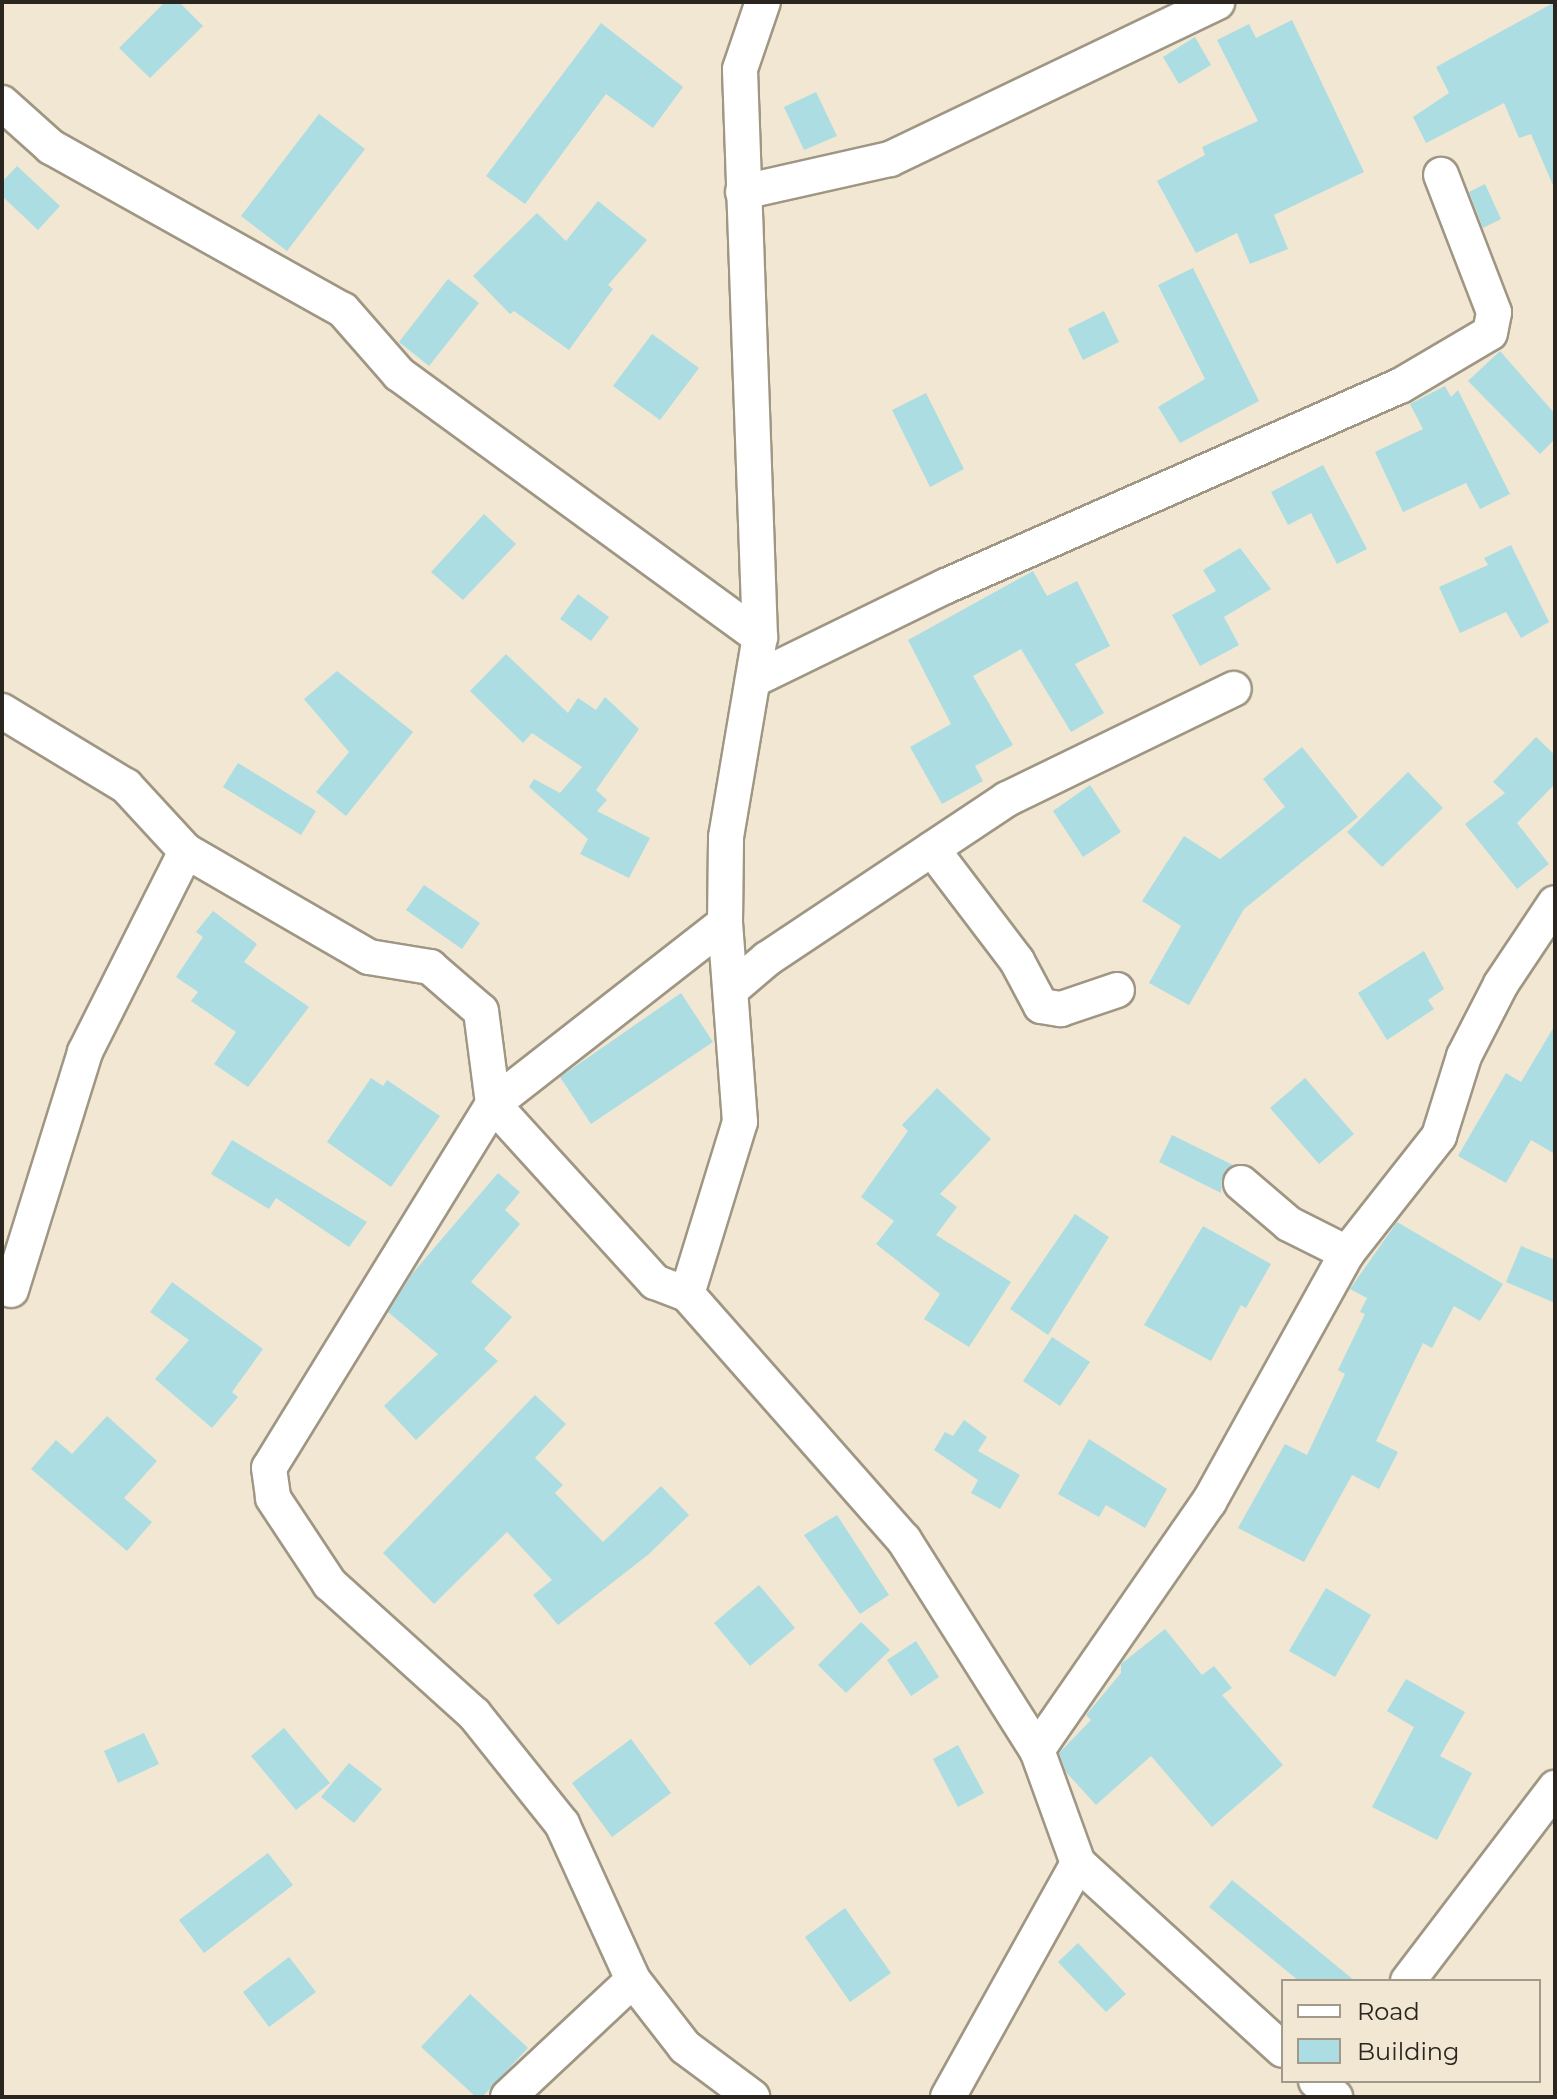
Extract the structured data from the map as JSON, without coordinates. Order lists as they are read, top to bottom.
{
  "legend": ["Road", "Building"]
}
